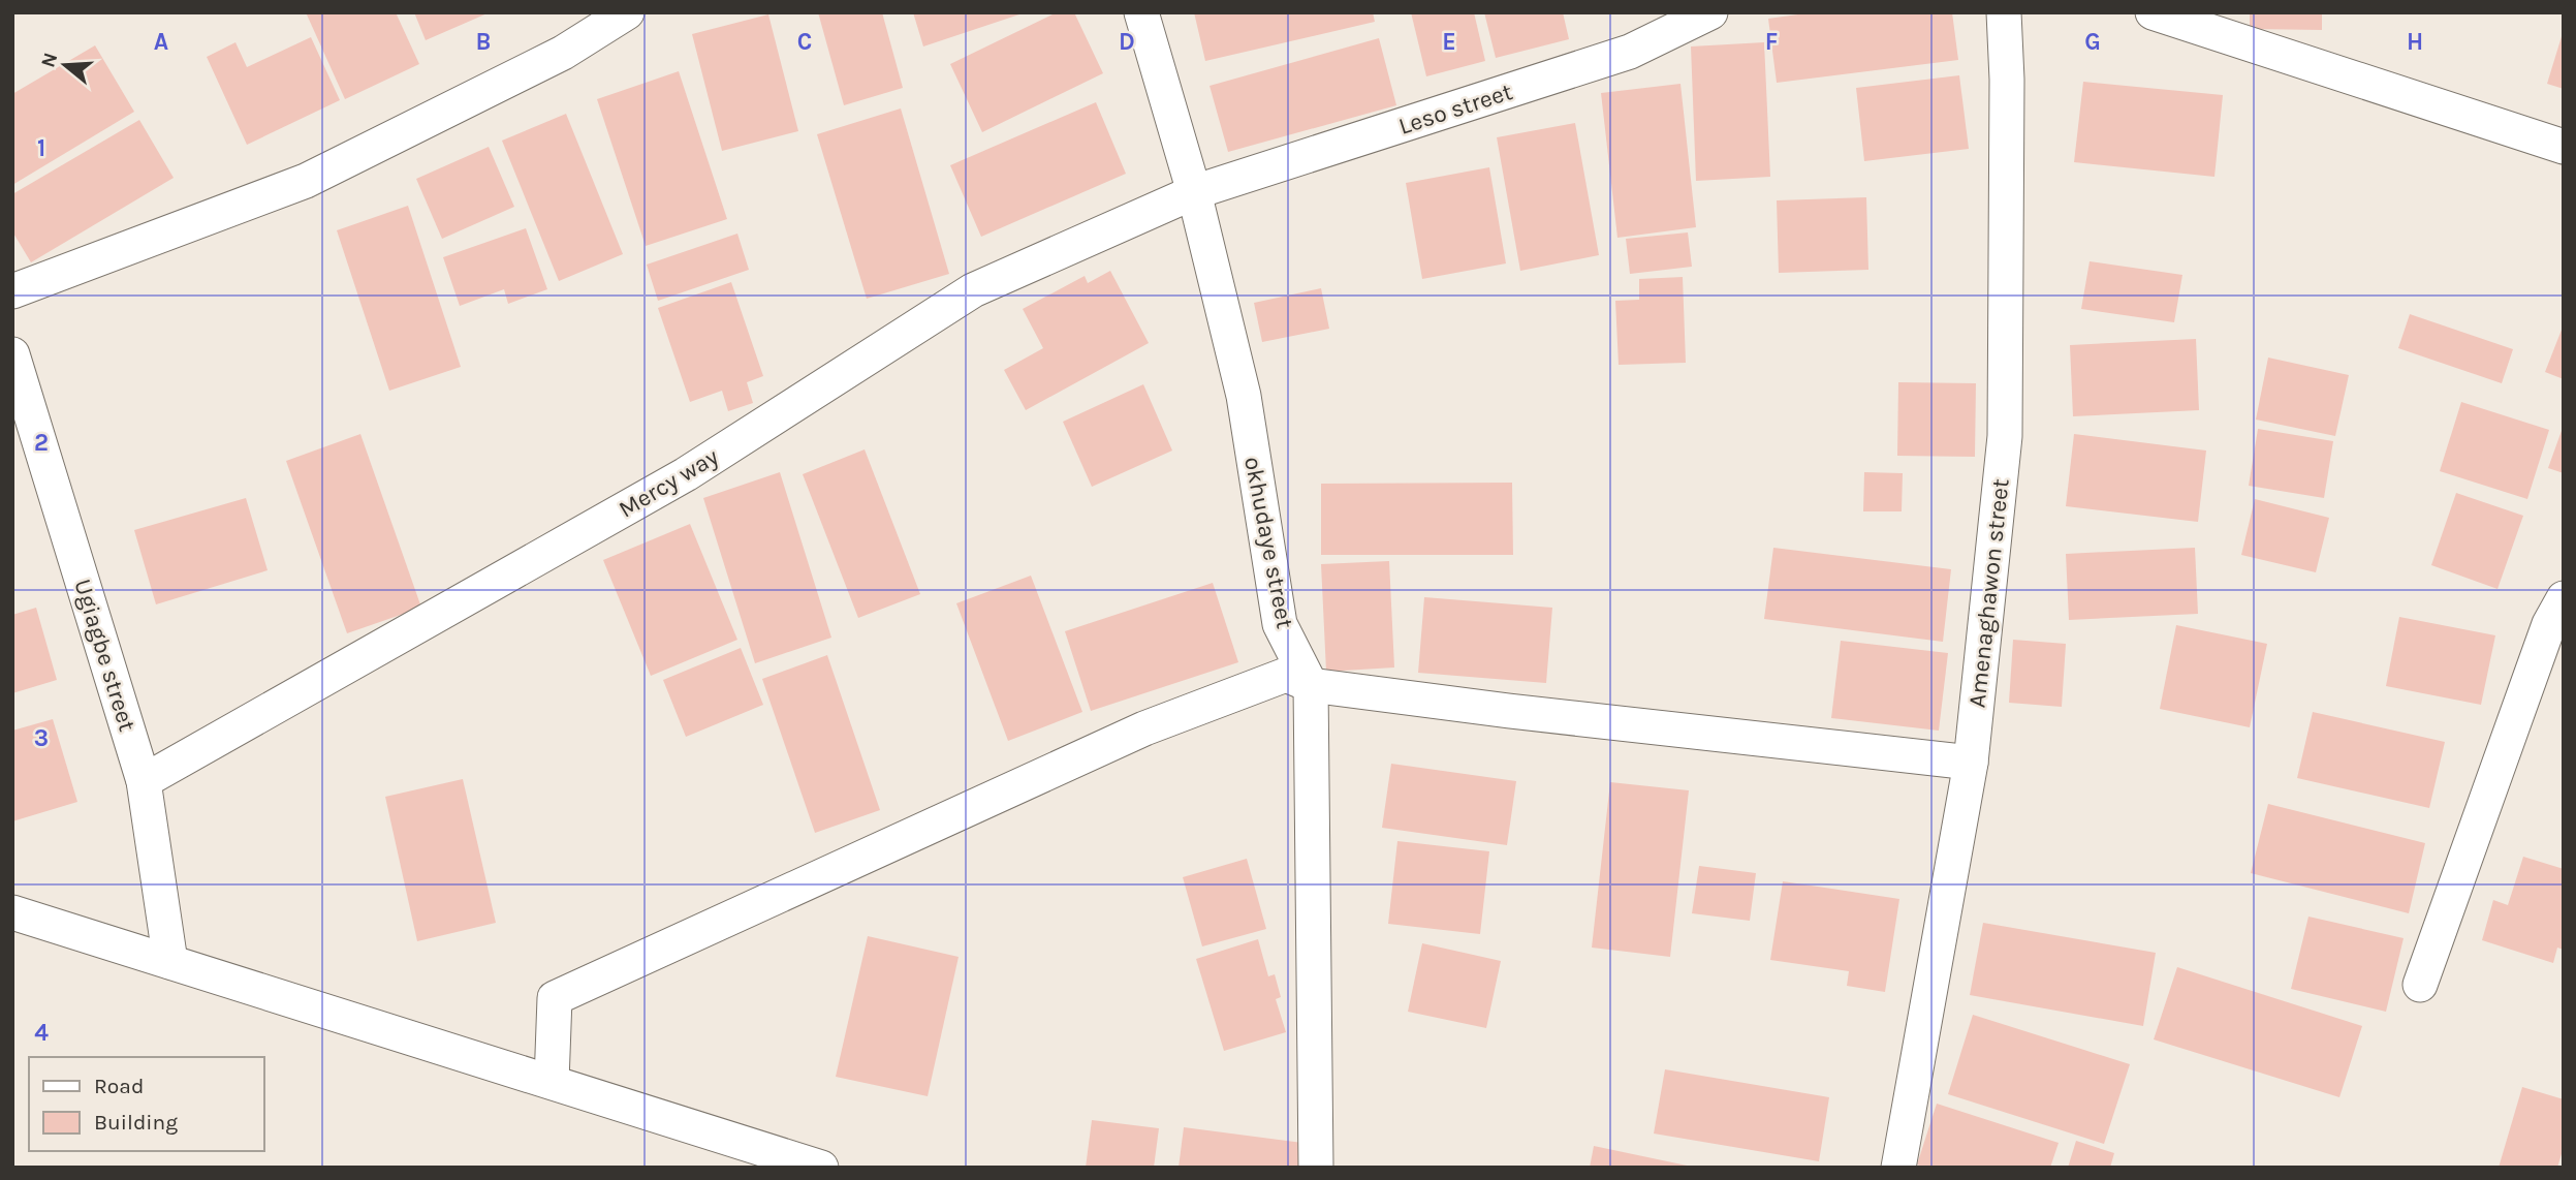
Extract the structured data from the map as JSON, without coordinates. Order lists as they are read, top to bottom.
{
  "streets": {
    "street": [
      "Leso street",
      "Mercy way",
      "okhudaye street",
      "Amenaghawon street",
      "Ugiagbe street"
    ]
  },
  "crossings": [
    ["Leso street", "Mercy way"],
    ["Leso street", "okhudaye street"],
    ["Mercy way", "okhudaye street"],
    ["Mercy way", "Ugiagbe street"]
  ],
  "legend": ["Road", "Building"],
  "north": "left",
  "grid": {
    "columns": [
      "A",
      "B",
      "C",
      "D",
      "E",
      "F",
      "G",
      "H"
    ],
    "rows": [
      "1",
      "2",
      "3",
      "4"
    ]
  }
}
